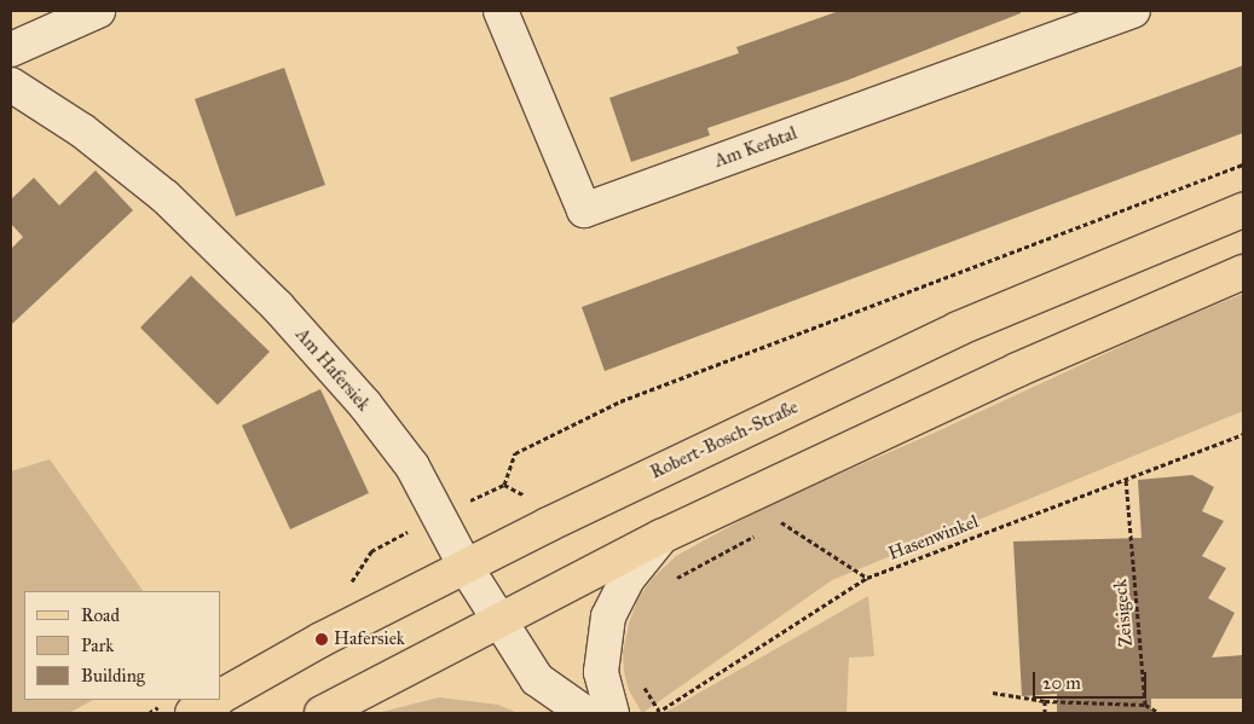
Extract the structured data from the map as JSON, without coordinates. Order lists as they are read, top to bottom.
{
  "streets": {
    "main road": ["Robert-Bosch-Straße"],
    "street": ["Am Kerbtal", "Am Hafersiek"],
    "path": ["Hasenwinkel", "Zeisigeck"]
  },
  "crossings": [
    ["Am Hafersiek", "Robert-Bosch-Straße"],
    ["Hasenwinkel", "Zeisigeck"]
  ],
  "places": ["Hafersiek"],
  "legend": ["Road", "Park", "Building"],
  "scale_bar": "20 m"
}
